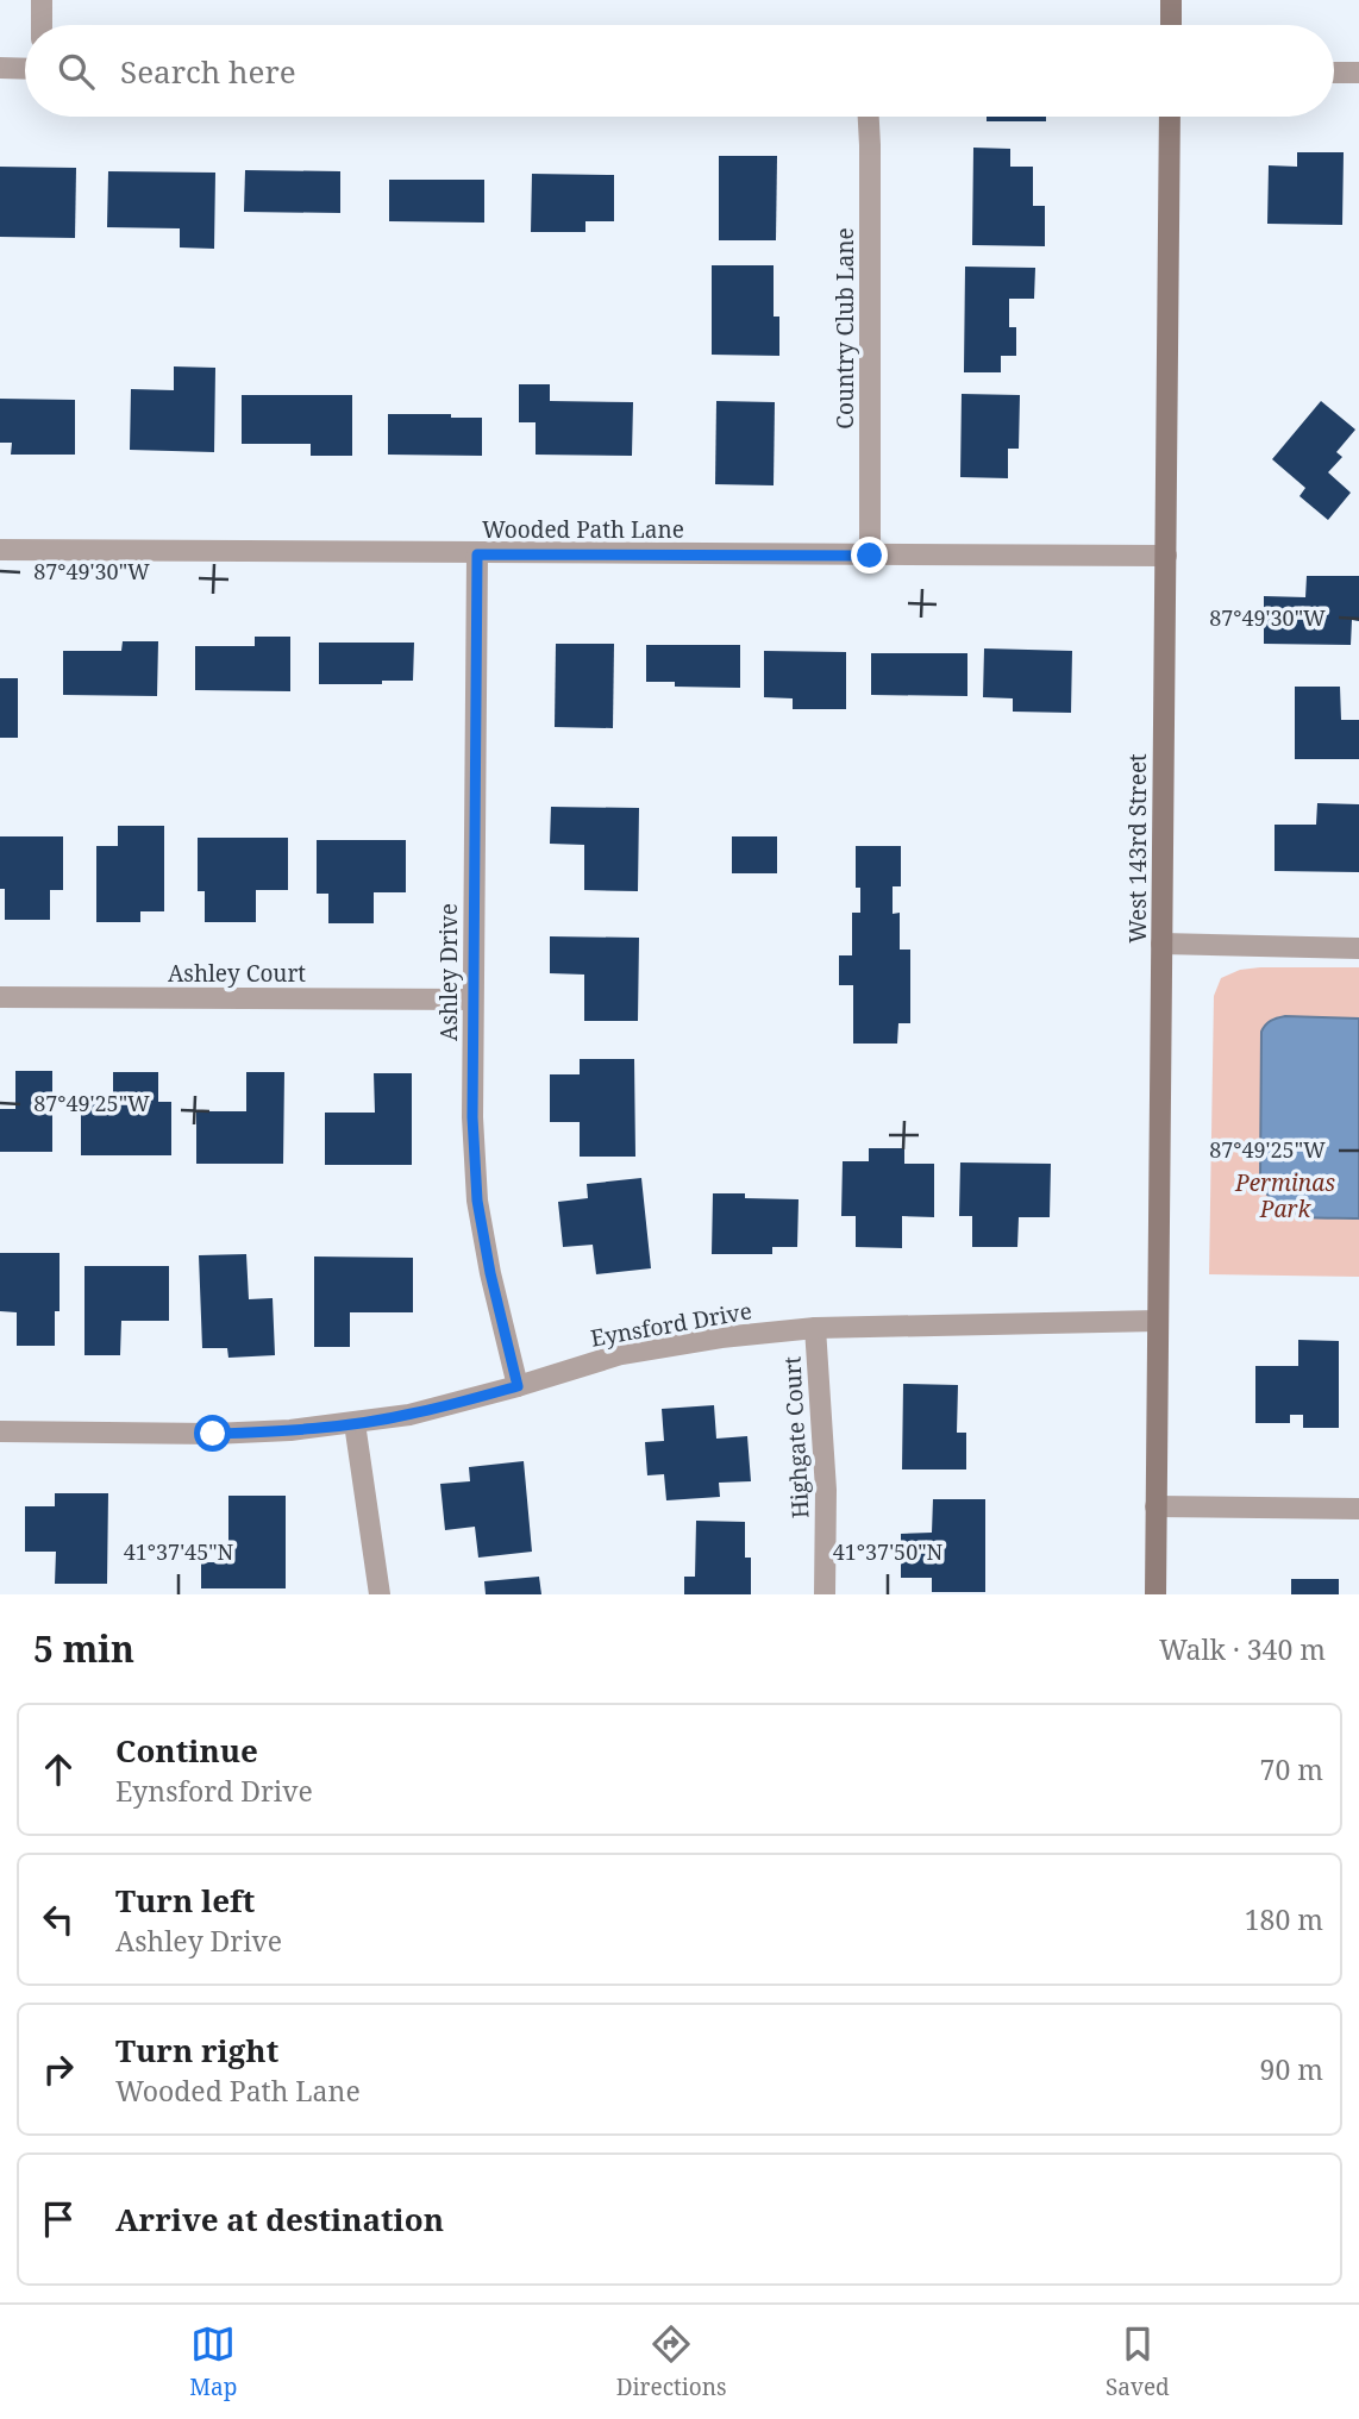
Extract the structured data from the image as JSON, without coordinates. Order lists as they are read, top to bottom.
{
  "streets": {
    "main road": ["West 143rd Street"],
    "street": [
      "Country Club Lane",
      "Wooded Path Lane",
      "Ashley Drive",
      "Ashley Court",
      "Eynsford Drive",
      "Highgate Court"
    ]
  },
  "crossings": [
    ["Country Club Lane", "Wooded Path Lane"],
    ["Wooded Path Lane", "West 143rd Street"],
    ["Wooded Path Lane", "Ashley Drive"],
    ["West 143rd Street", "Eynsford Drive"],
    ["Ashley Drive", "Ashley Court"],
    ["Ashley Drive", "Eynsford Drive"],
    ["Eynsford Drive", "Highgate Court"]
  ],
  "parks": ["Perminas Park"],
  "page": {
    "search": "Search here",
    "heading": ["5 min", "Walk · 340 m"],
    "list": [
      ["Continue", "Eynsford Drive", "70 m"],
      ["Turn left", "Ashley Drive", "180 m"],
      ["Turn right", "Wooded Path Lane", "90 m"],
      "Arrive at destination"
    ],
    "nav": ["Map", "Directions", "Saved"]
  },
  "coordinates": [
    "87°49'30\"W",
    "87°49'25\"W",
    "41°37'45\"N",
    "41°37'50\"N"
  ]
}
